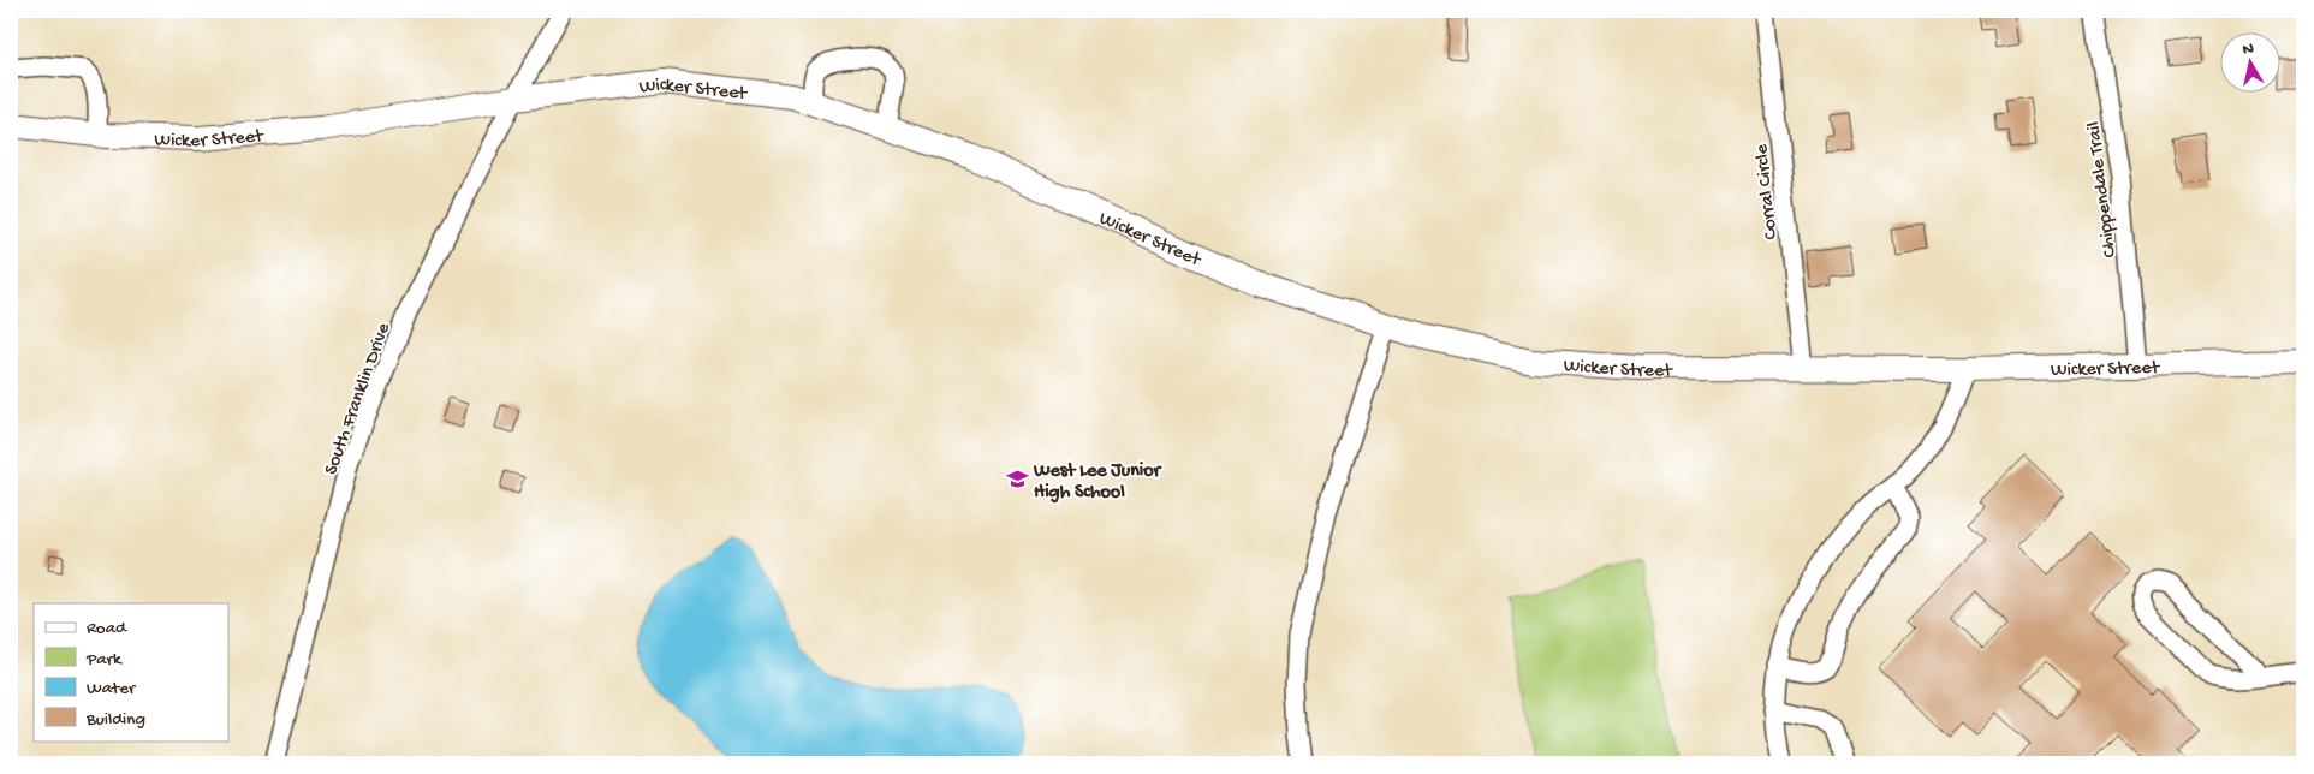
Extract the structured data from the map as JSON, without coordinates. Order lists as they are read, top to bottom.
{
  "streets": {
    "main road": ["Wicker Street"],
    "street": ["Chippendale Trail", "Corral Circle", "South Franklin Drive"]
  },
  "crossings": [
    ["Wicker Street", "Chippendale Trail"],
    ["Wicker Street", "Corral Circle"],
    ["Wicker Street", "South Franklin Drive"]
  ],
  "places": {
    "school or university": ["West Lee Junior High School"]
  },
  "legend": [
    "Road",
    "Park",
    "Water",
    "Building"
  ],
  "north": "top"
}
